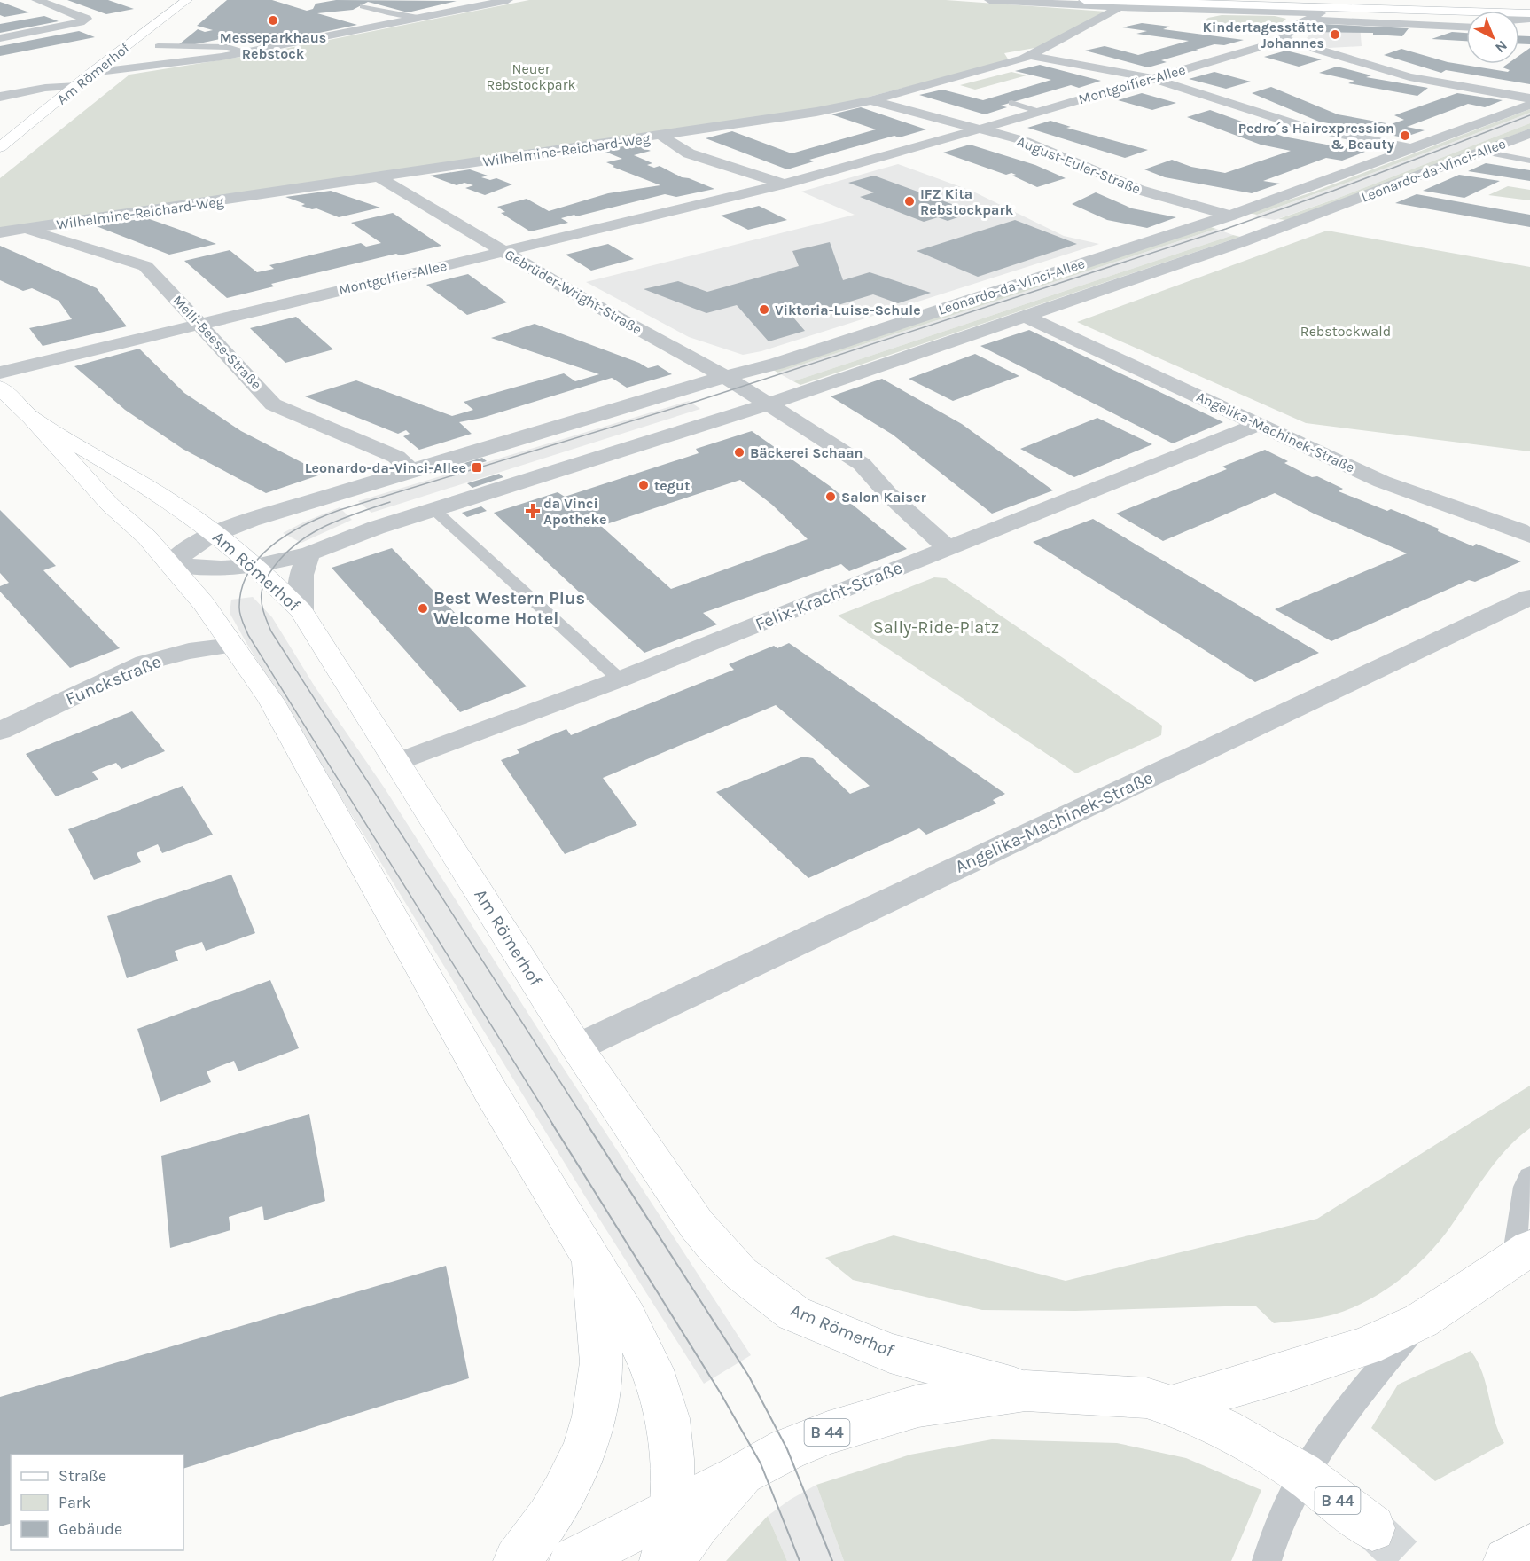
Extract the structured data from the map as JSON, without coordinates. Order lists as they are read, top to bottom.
{
  "streets": {
    "main road": ["Am Römerhof", "B 44"],
    "street": [
      "Montgolfier-Allee",
      "Wilhelmine-Reichard-Weg",
      "August-Euler-Straße",
      "Leonardo-da-Vinci-Allee",
      "Gebrüder-Wright-Straße",
      "Melli-Beese-Straße",
      "Angelika-Machinek-Straße",
      "Felix-Kracht-Straße",
      "Funckstraße"
    ]
  },
  "crossings": [
    ["Am Römerhof", "Leonardo-da-Vinci-Allee"],
    ["Am Römerhof", "Angelika-Machinek-Straße"],
    ["Am Römerhof", "Felix-Kracht-Straße"],
    ["Am Römerhof", "Funckstraße"],
    ["Am Römerhof", "B 44"],
    ["Montgolfier-Allee", "August-Euler-Straße"],
    ["Montgolfier-Allee", "Gebrüder-Wright-Straße"],
    ["Montgolfier-Allee", "Melli-Beese-Straße"],
    ["Wilhelmine-Reichard-Weg", "August-Euler-Straße"],
    ["Wilhelmine-Reichard-Weg", "Gebrüder-Wright-Straße"],
    ["Wilhelmine-Reichard-Weg", "Melli-Beese-Straße"],
    ["August-Euler-Straße", "Leonardo-da-Vinci-Allee"],
    ["Leonardo-da-Vinci-Allee", "Gebrüder-Wright-Straße"],
    ["Leonardo-da-Vinci-Allee", "Melli-Beese-Straße"],
    ["Leonardo-da-Vinci-Allee", "Angelika-Machinek-Straße"],
    ["Gebrüder-Wright-Straße", "Felix-Kracht-Straße"],
    ["Angelika-Machinek-Straße", "Felix-Kracht-Straße"]
  ],
  "parks": ["Neuer Rebstockpark", "Rebstockwald", "Sally-Ride-Platz"],
  "places": {
    "other": [
      "Messeparkhaus Rebstock",
      "Kindertagesstätte Johannes",
      "Pedro´s Hairexpression & Beauty",
      "IFZ Kita Rebstockpark",
      "Viktoria-Luise-Schule",
      "Bäckerei Schaan",
      "tegut",
      "Salon Kaiser",
      "Best Western Plus Welcome Hotel"
    ],
    "transit": ["Leonardo-da-Vinci-Allee"],
    "health": ["da Vinci Apotheke"]
  },
  "legend": ["Straße", "Park", "Gebäude"],
  "north": "bottom right"
}
